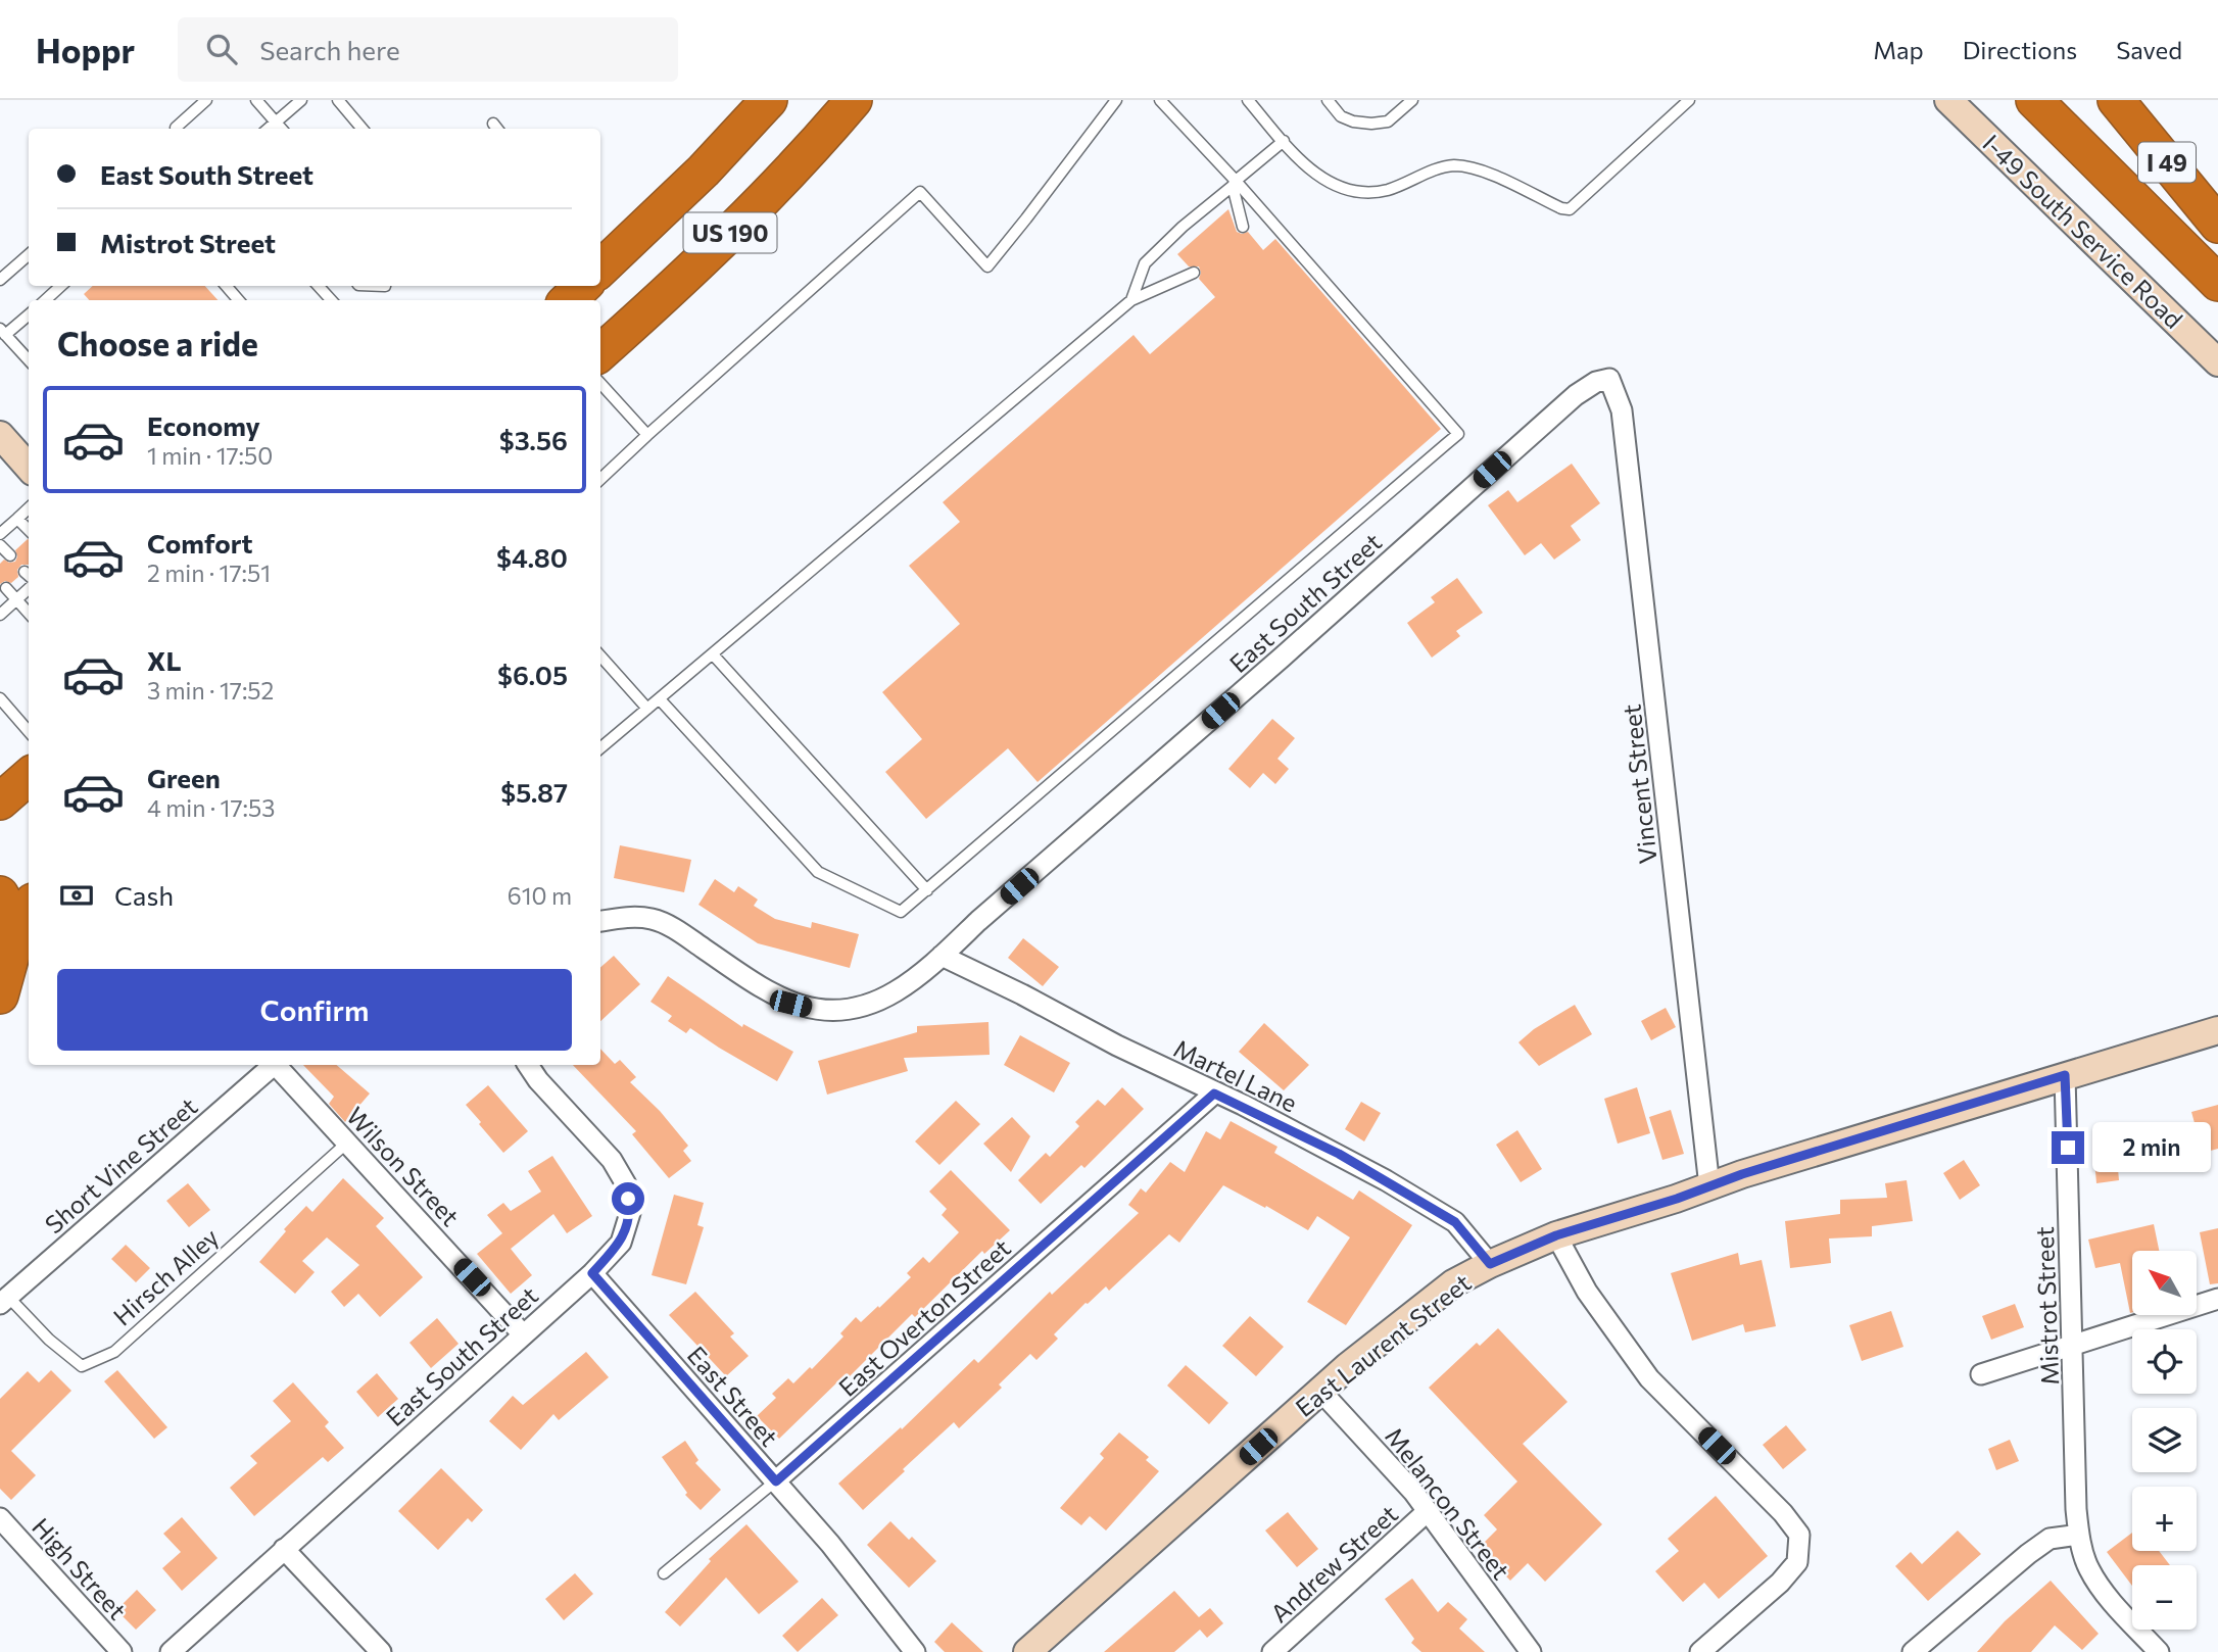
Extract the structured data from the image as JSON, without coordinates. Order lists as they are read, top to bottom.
{
  "streets": {
    "highway": ["I 49", "US 190"],
    "street": [
      "I-49 South Service Road",
      "East South Street",
      "Vincent Street",
      "Martel Lane",
      "Short Vine Street",
      "Wilson Street",
      "Mistrot Street",
      "East Overton Street",
      "East Laurent Street",
      "East Street",
      "Melancon Street",
      "Andrew Street",
      "High Street"
    ],
    "lane": ["Hirsch Alley"]
  },
  "crossings": [
    ["East South Street", "Vincent Street"],
    ["East South Street", "Martel Lane"],
    ["East South Street", "Wilson Street"],
    ["East South Street", "East Street"],
    ["Vincent Street", "East Laurent Street"],
    ["Martel Lane", "East Overton Street"],
    ["Martel Lane", "East Laurent Street"],
    ["Short Vine Street", "Hirsch Alley"],
    ["Wilson Street", "Hirsch Alley"],
    ["Mistrot Street", "East Laurent Street"],
    ["East Overton Street", "East Street"],
    ["East Laurent Street", "Melancon Street"],
    ["Melancon Street", "Andrew Street"]
  ],
  "north": "top left",
  "page": {
    "header": "Hoppr",
    "search": "Search here",
    "nav": ["Map", "Directions", "Saved"],
    "banner": ["East South Street", "Mistrot Street"],
    "heading": "Choose a ride",
    "list": [
      {
        "name": "Economy",
        "note": "1 min · 17:50",
        "value": "$3.56"
      },
      {
        "name": "Comfort",
        "note": "2 min · 17:51",
        "value": "$4.80"
      },
      {
        "name": "XL",
        "note": "3 min · 17:52",
        "value": "$6.05"
      },
      {
        "name": "Green",
        "note": "4 min · 17:53",
        "value": "$5.87"
      }
    ],
    "pay": ["Cash", "610 m"],
    "buttons": "Confirm",
    "bubble": "2 min",
    "map_buttons": ["+", "−"]
  }
}
